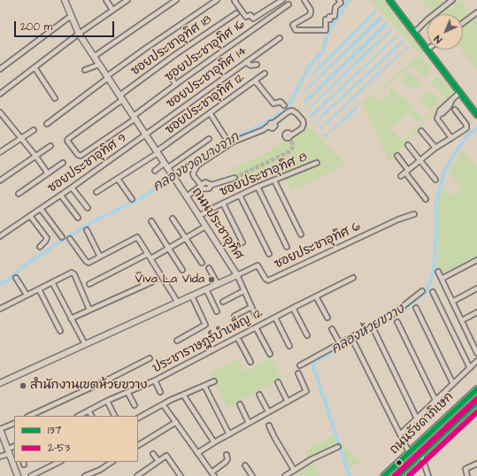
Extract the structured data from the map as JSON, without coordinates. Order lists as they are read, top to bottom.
{
  "streets": {
    "main road": ["ถนนประชาอุทิศ", "ถนนรัชดาภิเษก"],
    "street": [
      "ซอยประชาอุทิศ 18",
      "ซอยประชาอุทิศ 16",
      "ซอยประชาอุทิศ 14",
      "ซอยประชาอุทิศ 12",
      "ซอยประชาอุทิศ 9",
      "ซอยประชาอุทิศ 8",
      "ซอยประชาอุทิศ 6",
      "ประชาราษฎร์บำเพ็ญ 12"
    ]
  },
  "crossings": [
    ["ซอยประชาอุทิศ 18", "ซอยประชาอุทิศ 16"],
    ["ซอยประชาอุทิศ 18", "ถนนประชาอุทิศ"],
    ["ซอยประชาอุทิศ 16", "ถนนประชาอุทิศ"],
    ["ซอยประชาอุทิศ 14", "ซอยประชาอุทิศ 9"],
    ["ซอยประชาอุทิศ 14", "ถนนประชาอุทิศ"],
    ["ซอยประชาอุทิศ 12", "ถนนประชาอุทิศ"],
    ["ซอยประชาอุทิศ 9", "ถนนประชาอุทิศ"],
    ["ซอยประชาอุทิศ 8", "ถนนประชาอุทิศ"],
    ["ถนนประชาอุทิศ", "ซอยประชาอุทิศ 6"]
  ],
  "water": ["คลองชวดบางจาก", "คลองห้วยขวาง"],
  "places": ["Viva La Vida", "สำนักงานเขตห้วยขวาง"],
  "lines": ["transit line 137", "transit line 2-53"],
  "legend": ["137", "2-53"],
  "scale_bar": "200 m",
  "north": "bottom left"
}
